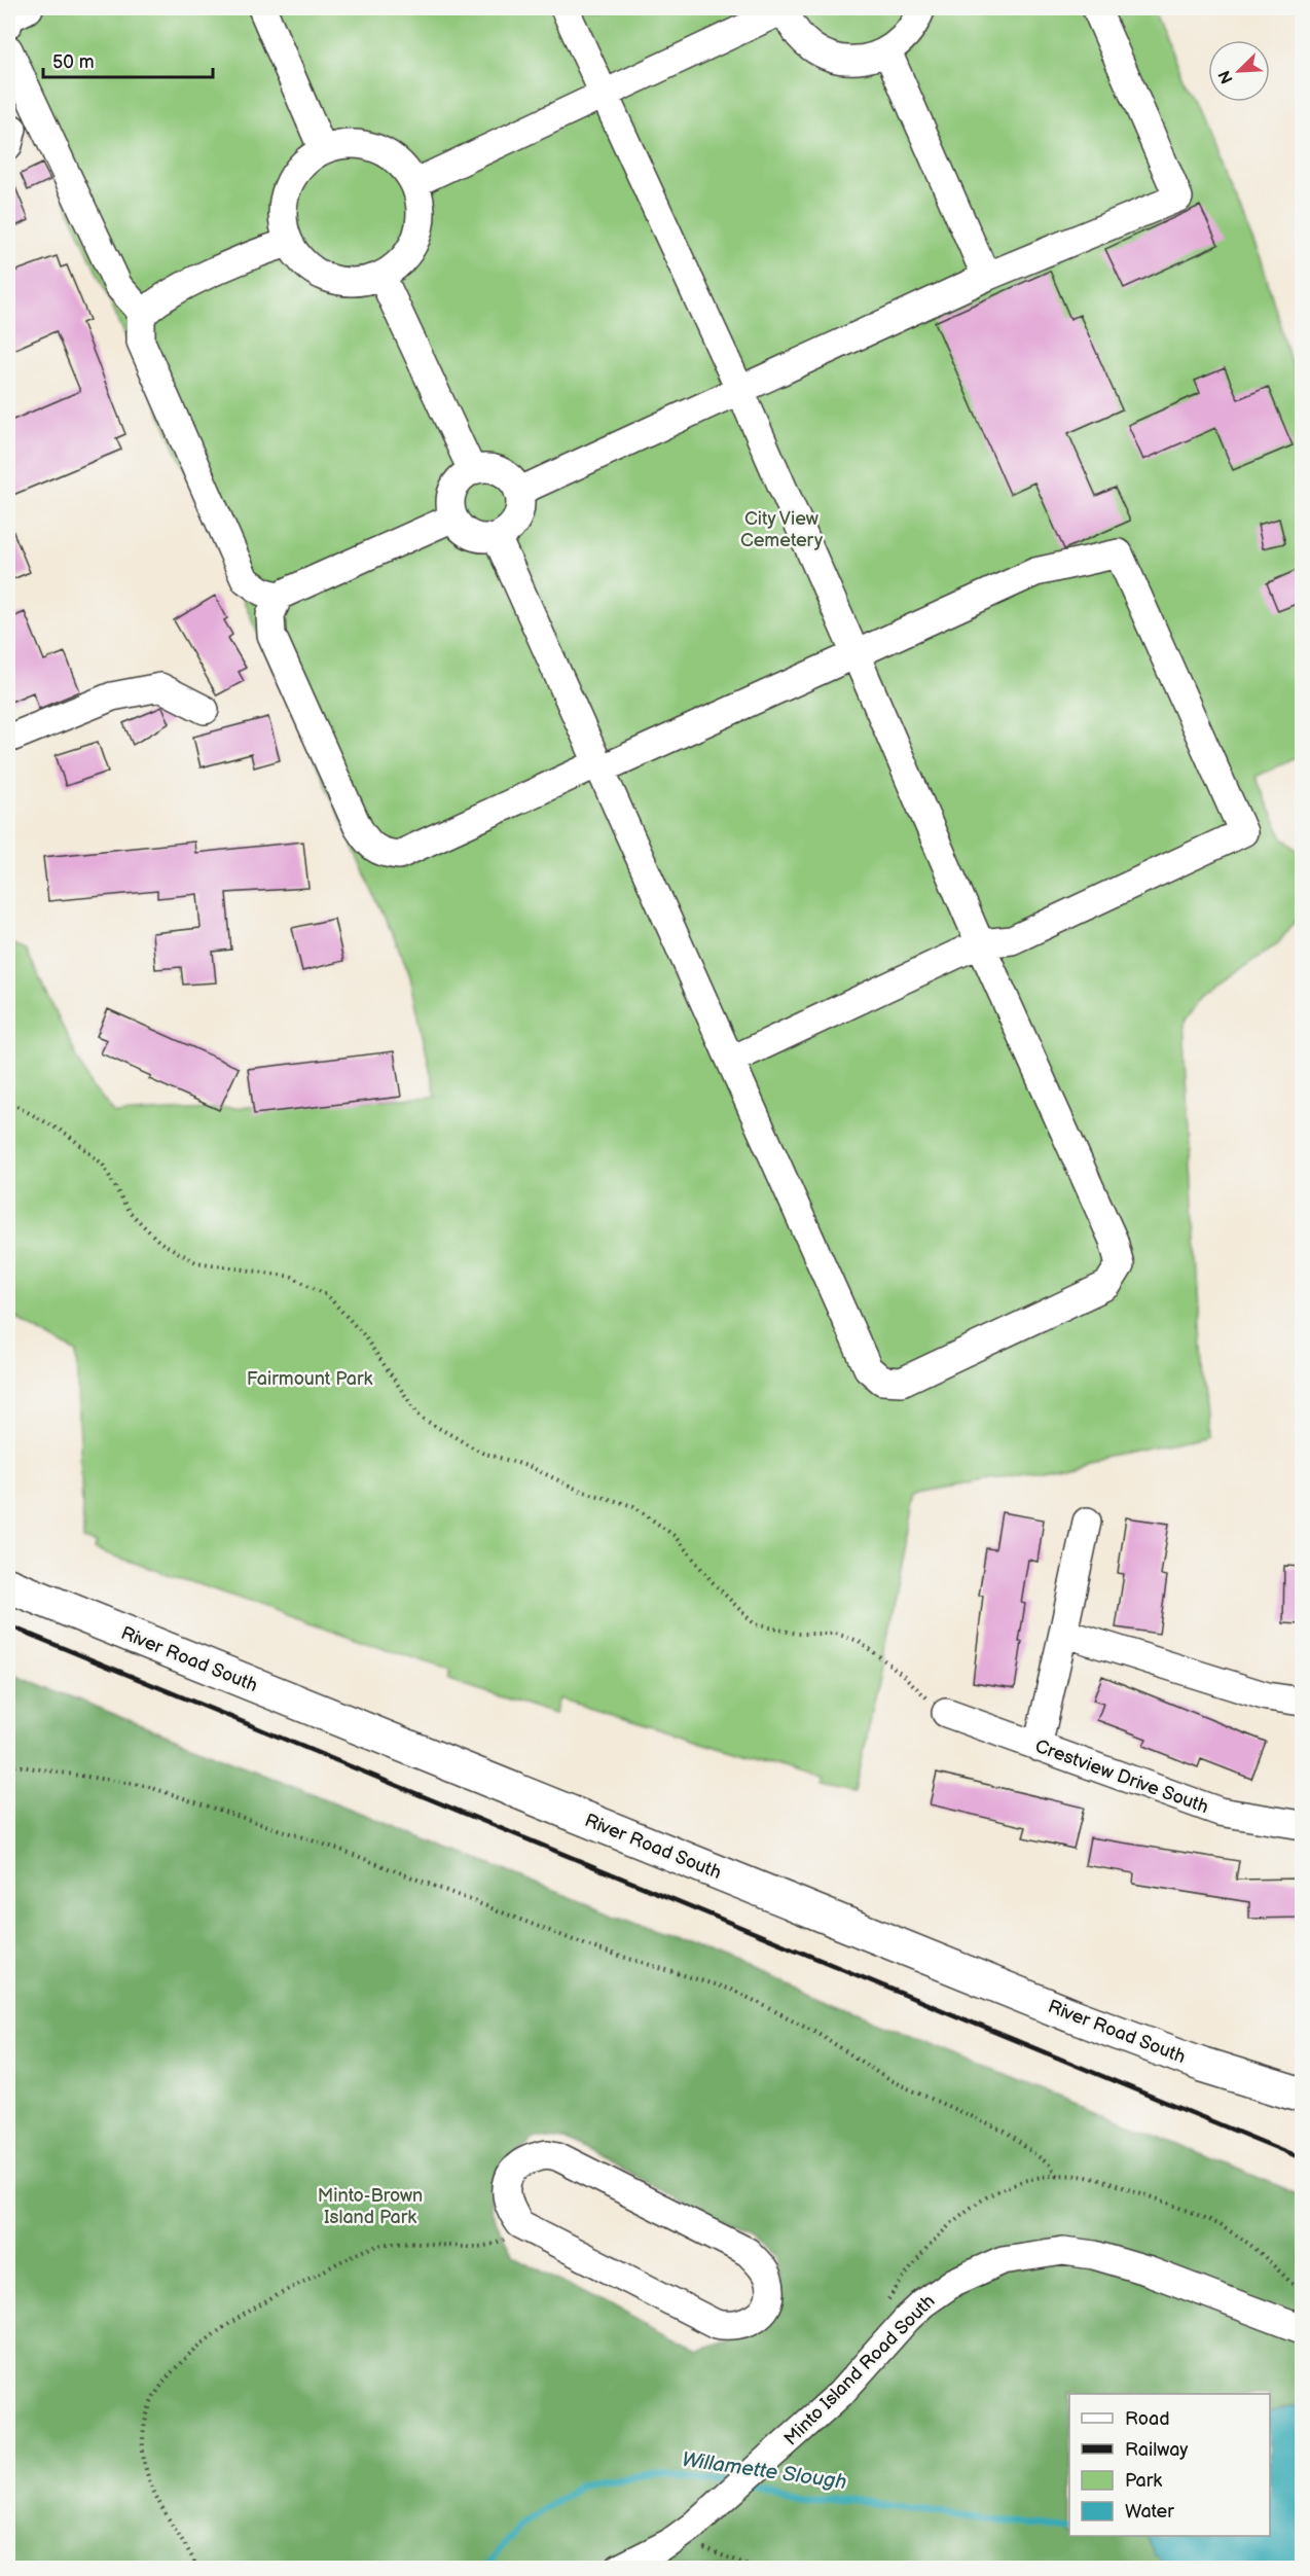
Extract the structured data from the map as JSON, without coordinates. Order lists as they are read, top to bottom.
{
  "streets": {
    "main road": ["River Road South"],
    "street": ["Crestview Drive South", "Minto Island Road South"]
  },
  "water": ["Willamette Slough"],
  "parks": ["City View Cemetery", "Fairmount Park", "Minto-Brown Island Park"],
  "legend": [
    "Road",
    "Railway",
    "Park",
    "Water"
  ],
  "scale_bar": "50 m",
  "north": "bottom left"
}
